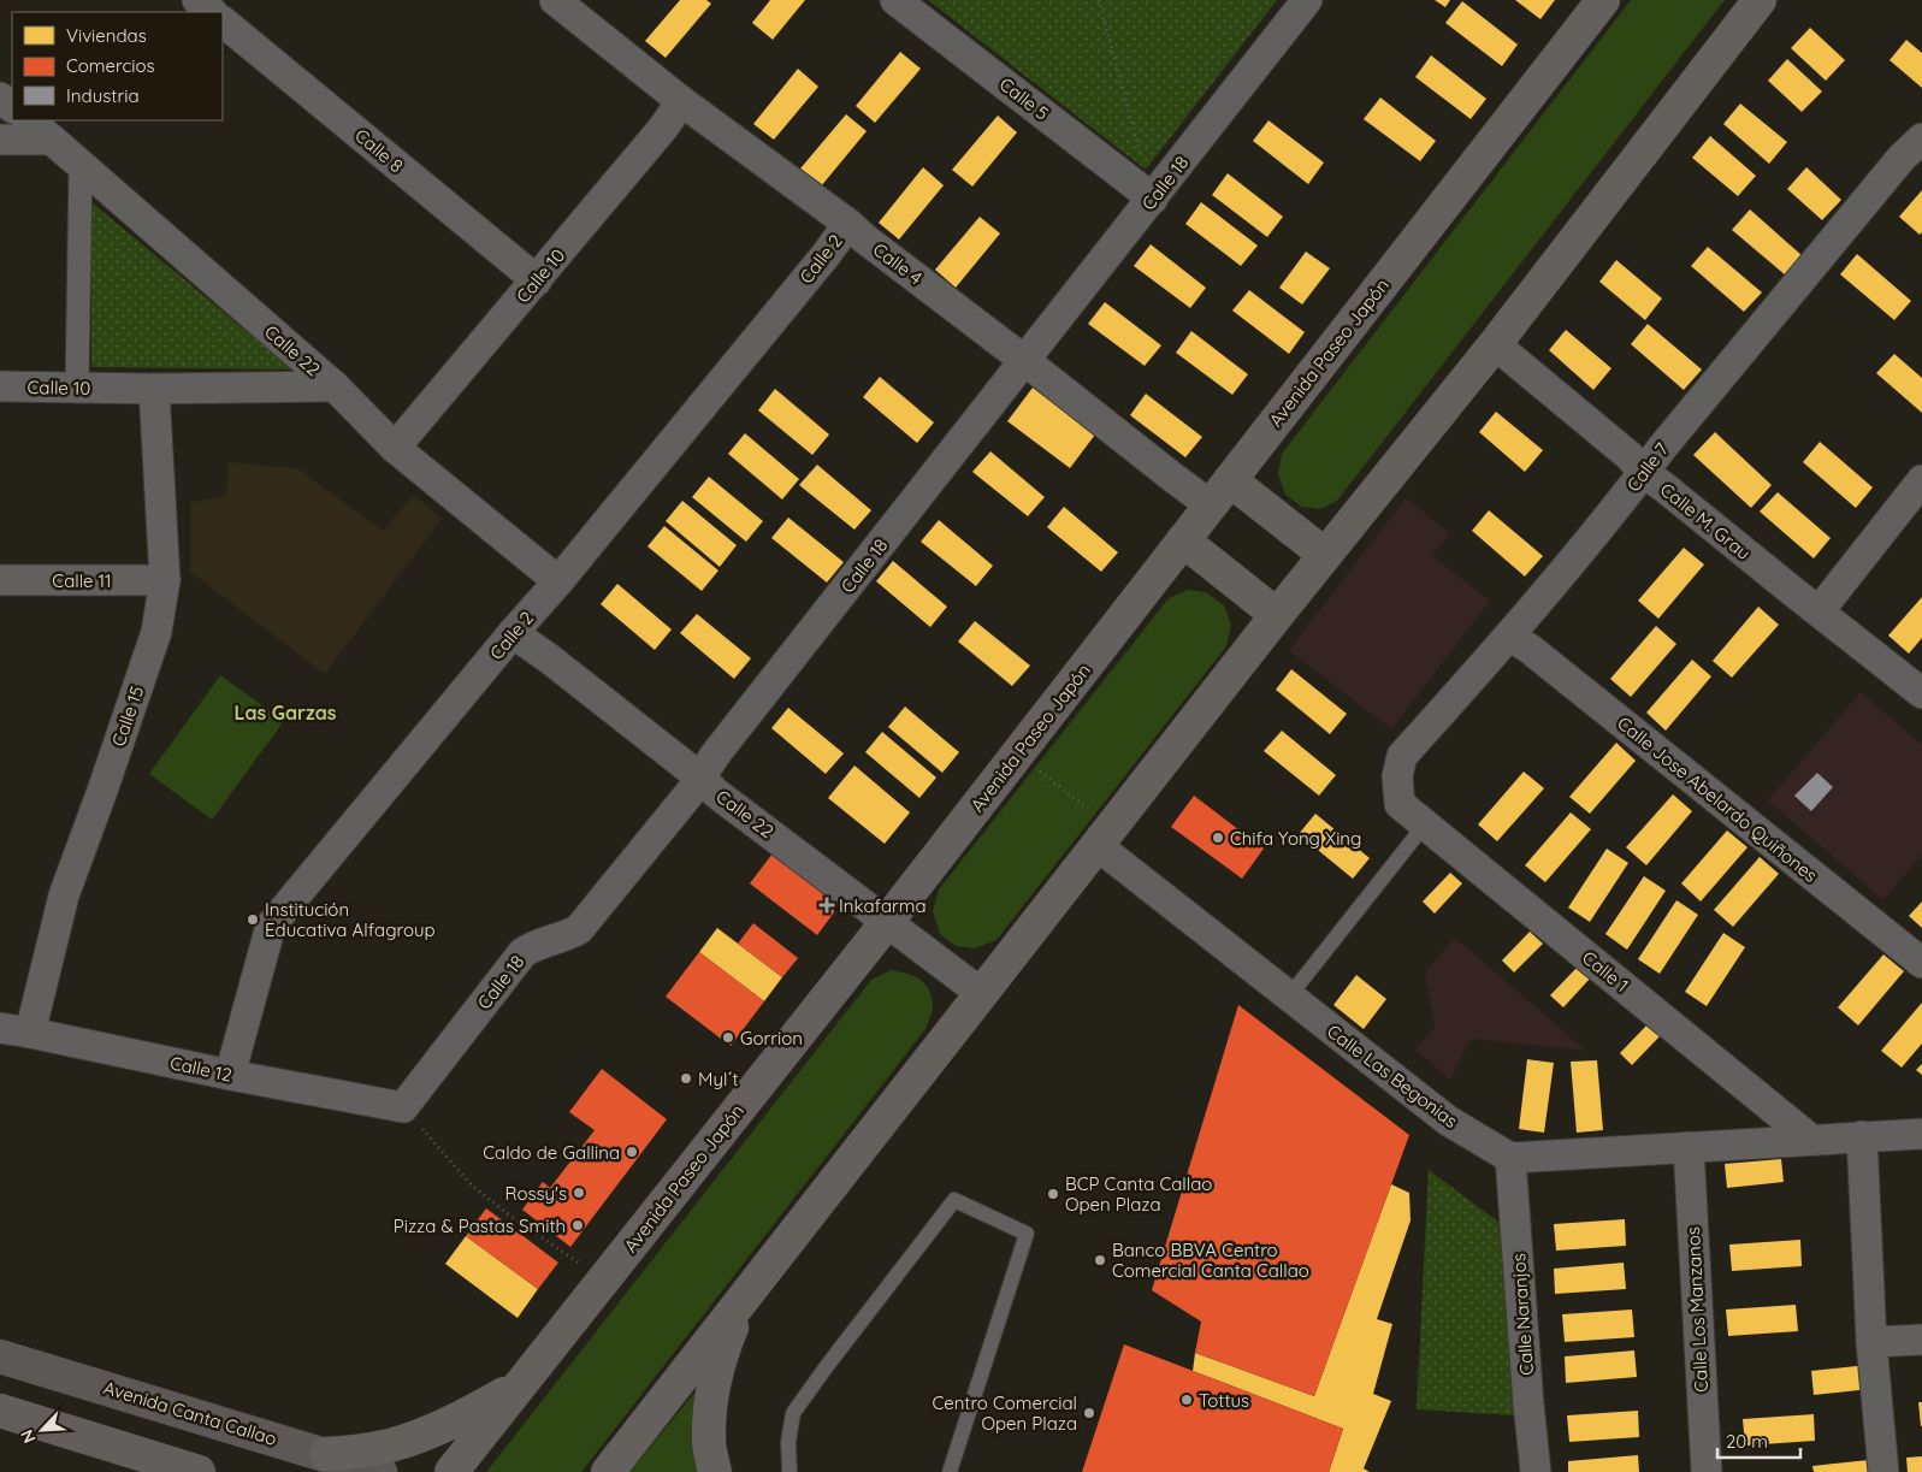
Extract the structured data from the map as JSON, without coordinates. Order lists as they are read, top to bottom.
{
  "streets": {
    "main road": ["Avenida Paseo Japón", "Avenida Canta Callao"],
    "street": [
      "Calle 5",
      "Calle 8",
      "Calle 18",
      "Calle 2",
      "Calle 4",
      "Calle 10",
      "Calle 22",
      "Calle 7",
      "Calle M. Grau",
      "Calle 11",
      "Calle 15",
      "Calle Jose Abelardo Quiñones",
      "Calle 1",
      "Calle 12",
      "Calle Las Begonias",
      "Calle Los Manzanos",
      "Calle Naranjos"
    ]
  },
  "crossings": [
    ["Calle 5", "Calle 18"],
    ["Calle 8", "Calle 10"],
    ["Calle 18", "Calle 4"],
    ["Calle 18", "Calle 22"],
    ["Calle 18", "Calle 12"],
    ["Calle 2", "Calle 4"],
    ["Calle 2", "Calle 22"],
    ["Calle 2", "Calle 12"],
    ["Calle 4", "Calle 10"],
    ["Calle 4", "Avenida Paseo Japón"],
    ["Calle 10", "Calle 22"],
    ["Calle 10", "Calle 15"],
    ["Calle 22", "Avenida Paseo Japón"],
    ["Calle 7", "Calle M. Grau"],
    ["Calle 7", "Calle Jose Abelardo Quiñones"],
    ["Calle 7", "Calle 1"],
    ["Calle 11", "Calle 15"],
    ["Calle 15", "Calle 12"],
    ["Calle Las Begonias", "Calle Naranjos"]
  ],
  "districts": ["Las Garzas"],
  "places": {
    "other": [
      "Chifa Yong Xing",
      "Institución Educativa Alfagroup",
      "Gorrion",
      "Myl´t",
      "Caldo de Gallina",
      "Rossy's",
      "BCP Canta Callao Open Plaza",
      "Pizza & Pastas Smith",
      "Banco BBVA Centro Comercial Canta Callao",
      "Tottus",
      "Centro Comercial Open Plaza"
    ],
    "health": ["Inkafarma"]
  },
  "legend": ["Viviendas", "Comercios", "Industria"],
  "scale_bar": "20 m",
  "north": "bottom left"
}
